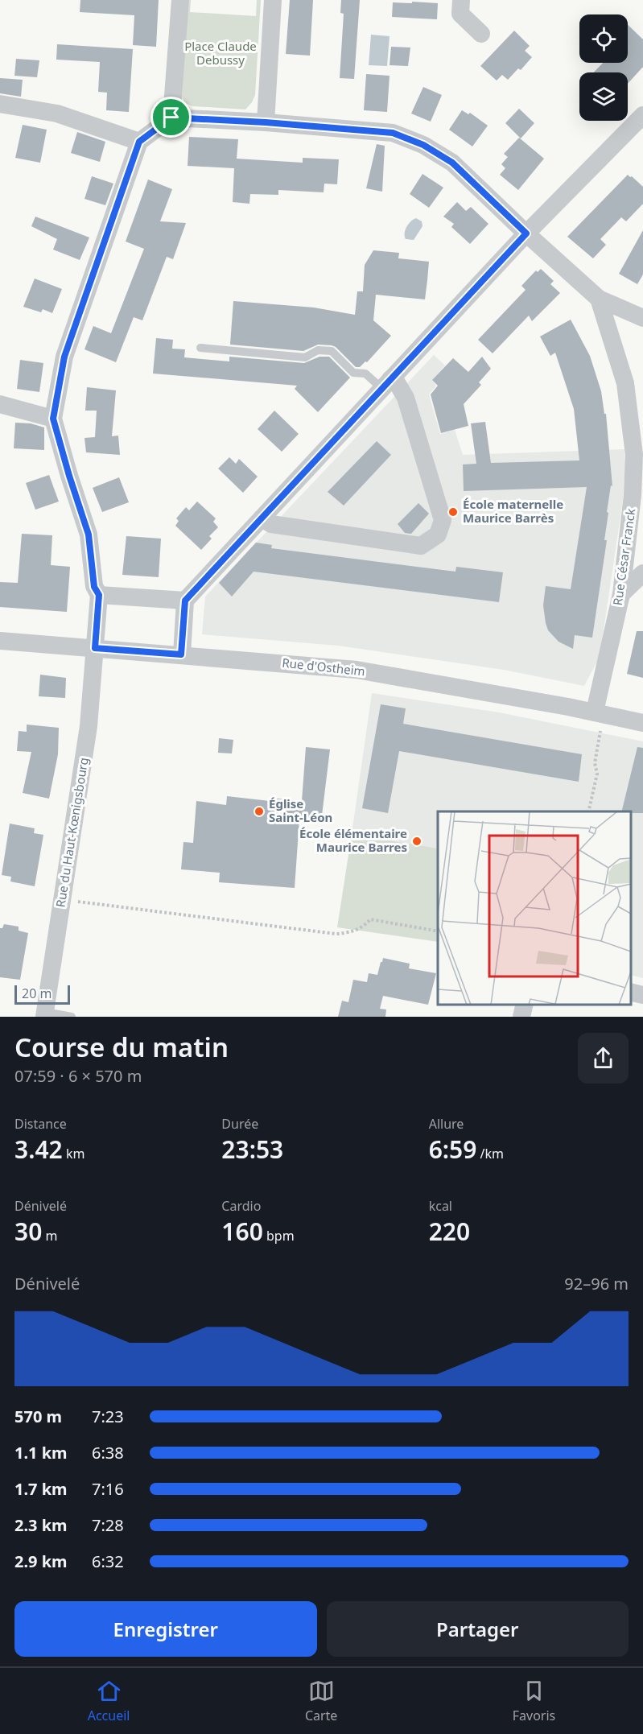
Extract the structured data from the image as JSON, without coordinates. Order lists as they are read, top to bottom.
{
  "streets": {
    "street": ["Rue César Franck", "Rue d'Ostheim", "Rue du Haut-Kœnigsbourg"]
  },
  "crossings": [
    ["Rue César Franck", "Rue d'Ostheim"],
    ["Rue d'Ostheim", "Rue du Haut-Kœnigsbourg"]
  ],
  "parks": ["Place Claude Debussy"],
  "places": ["École maternelle Maurice Barrès", "Église Saint-Léon", "École élémentaire Maurice Barres"],
  "scale_bar": "20 m",
  "page": {
    "scale": "20 m",
    "heading": ["Course du matin", "07:59 · 6 × 570 m"],
    "stats": [
      ["Distance", "3.42 km"],
      ["Durée", "23:53"],
      ["Allure", "6:59 /km"],
      ["Dénivelé", "30 m"],
      ["Cardio", "160 bpm"],
      ["kcal", "220"]
    ],
    "chart": ["Dénivelé", "92–96 m"],
    "list": [
      {
        "name": "570 m",
        "note": "7:23"
      },
      {
        "name": "1.1 km",
        "note": "6:38"
      },
      {
        "name": "1.7 km",
        "note": "7:16"
      },
      {
        "name": "2.3 km",
        "note": "7:28"
      },
      {
        "name": "2.9 km",
        "note": "6:32"
      }
    ],
    "buttons": ["Enregistrer", "Partager"],
    "tabs": ["Accueil", "Carte", "Favoris"]
  }
}
